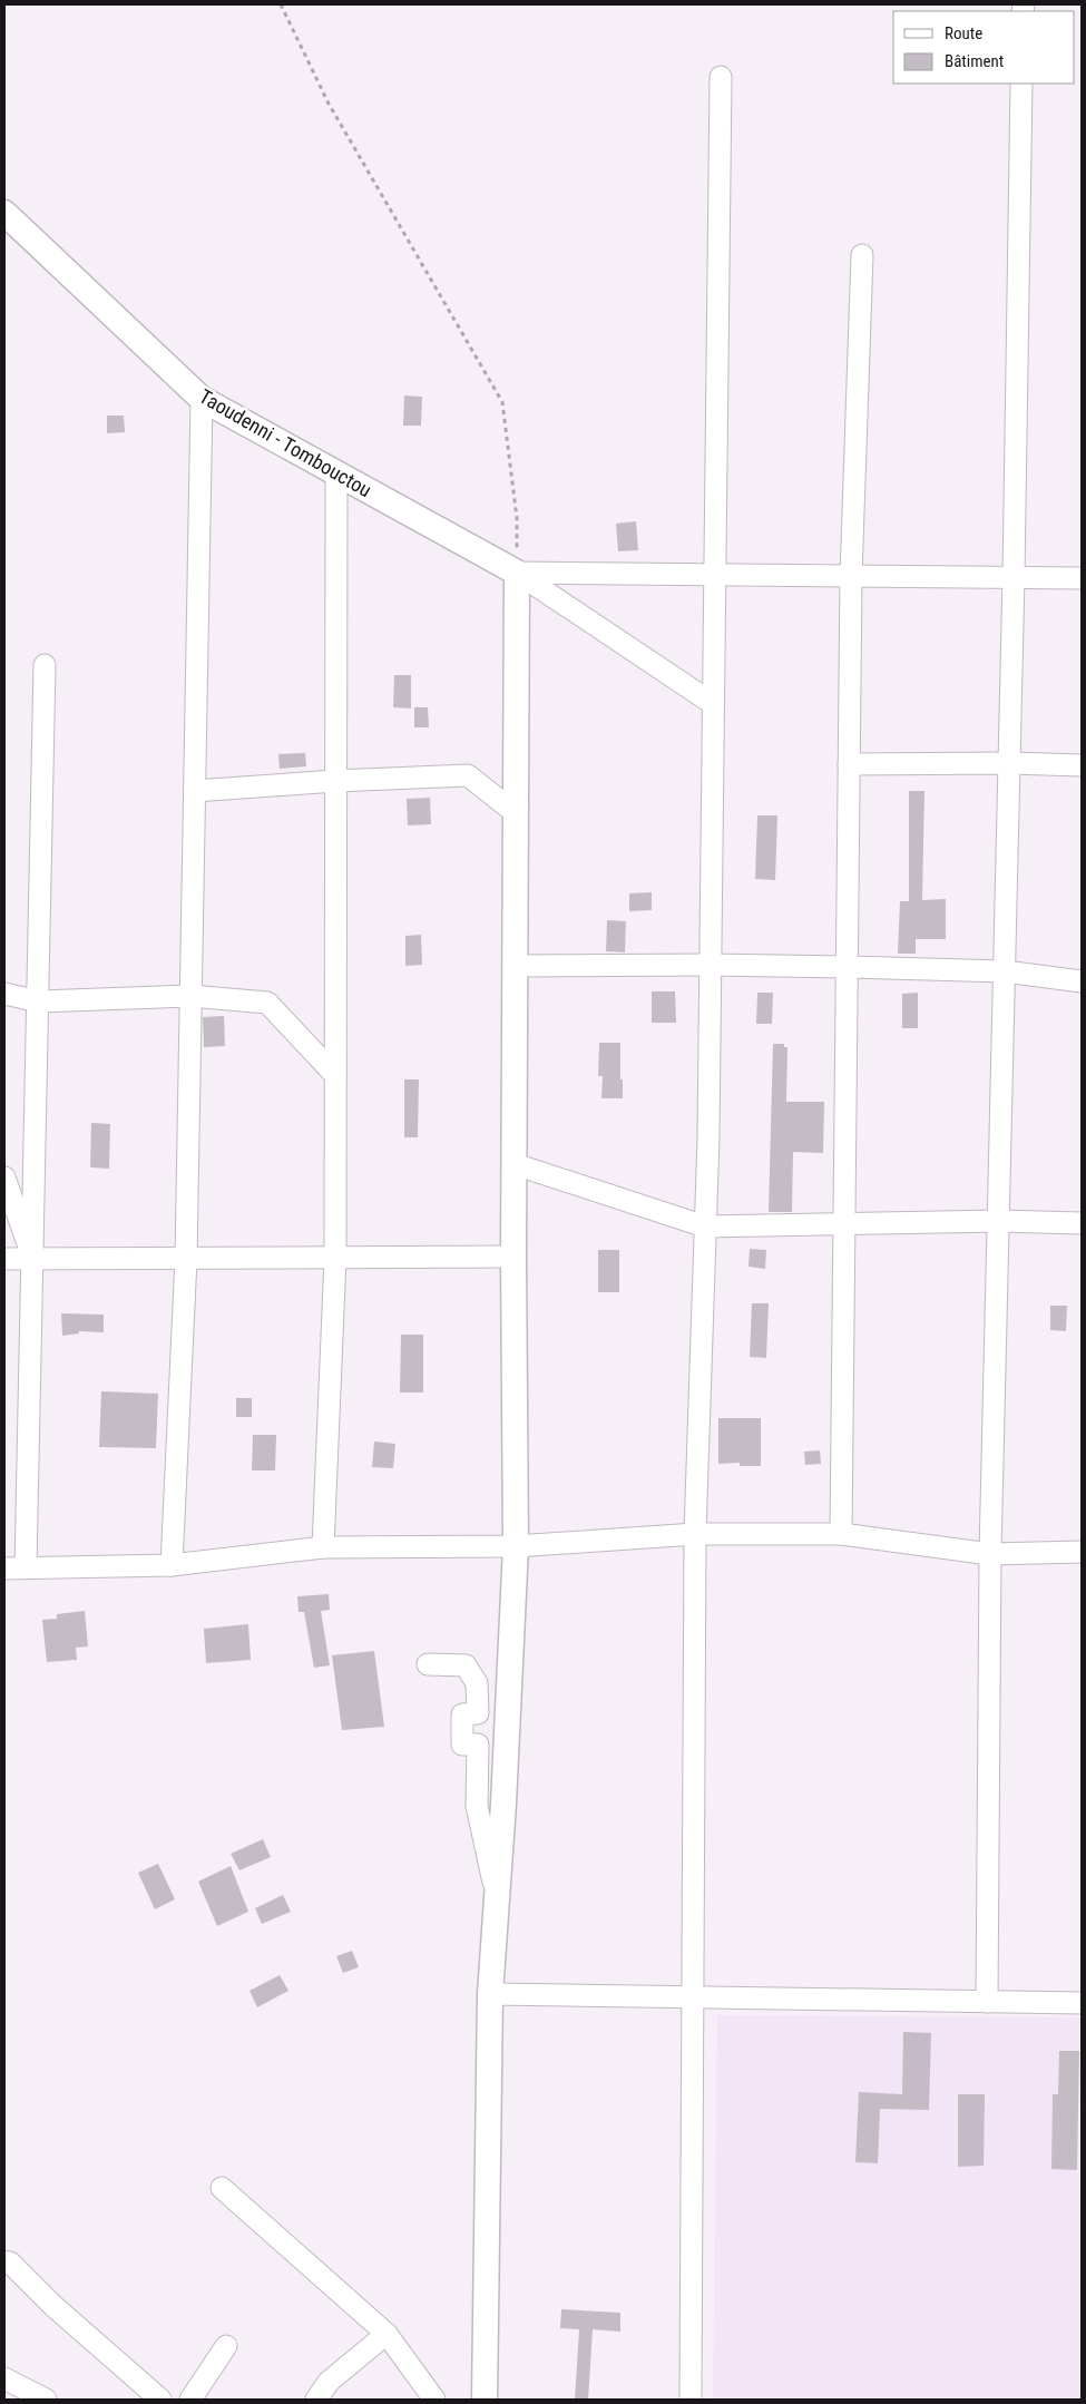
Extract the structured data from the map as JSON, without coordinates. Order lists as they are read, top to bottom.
{
  "streets": {
    "street": ["Taoudenni - Tombouctou"]
  },
  "legend": ["Route", "Bâtiment"]
}
